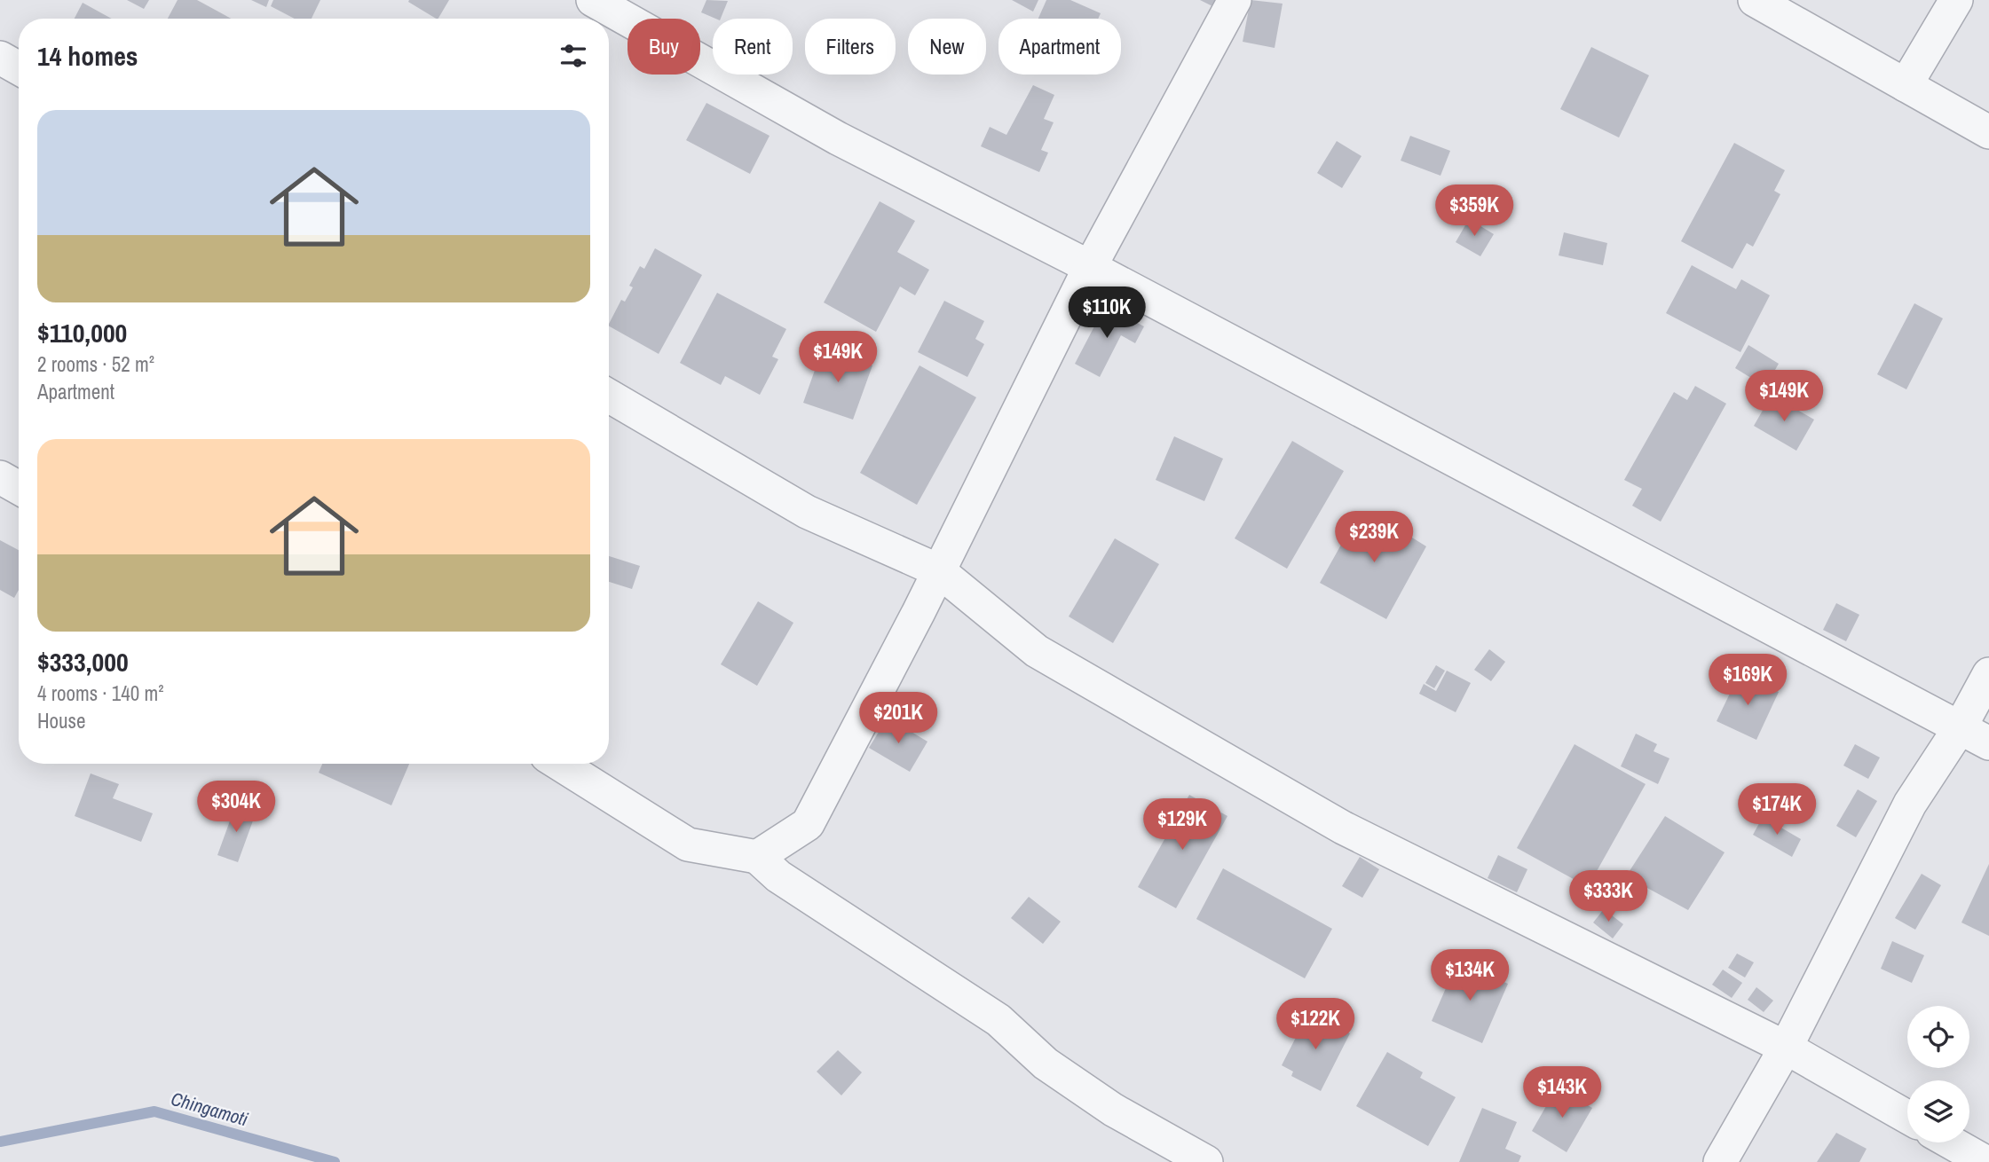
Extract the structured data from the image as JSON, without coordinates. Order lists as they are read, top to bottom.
{
  "water": ["Chingamoti"],
  "page": {
    "chip": [
      "Buy",
      "Rent",
      "Filters",
      "New",
      "Apartment"
    ],
    "heading": "14 homes",
    "list": [
      {
        "name": "$110,000",
        "note": "2 rooms · 52 m² · Apartment"
      },
      {
        "name": "$333,000",
        "note": "4 rooms · 140 m² · House"
      }
    ],
    "price": [
      "$359K",
      "$110K",
      "$149K",
      "$149K",
      "$239K",
      "$169K",
      "$201K",
      "$304K",
      "$174K",
      "$129K",
      "$333K",
      "$134K",
      "$122K",
      "$143K"
    ]
  }
}
